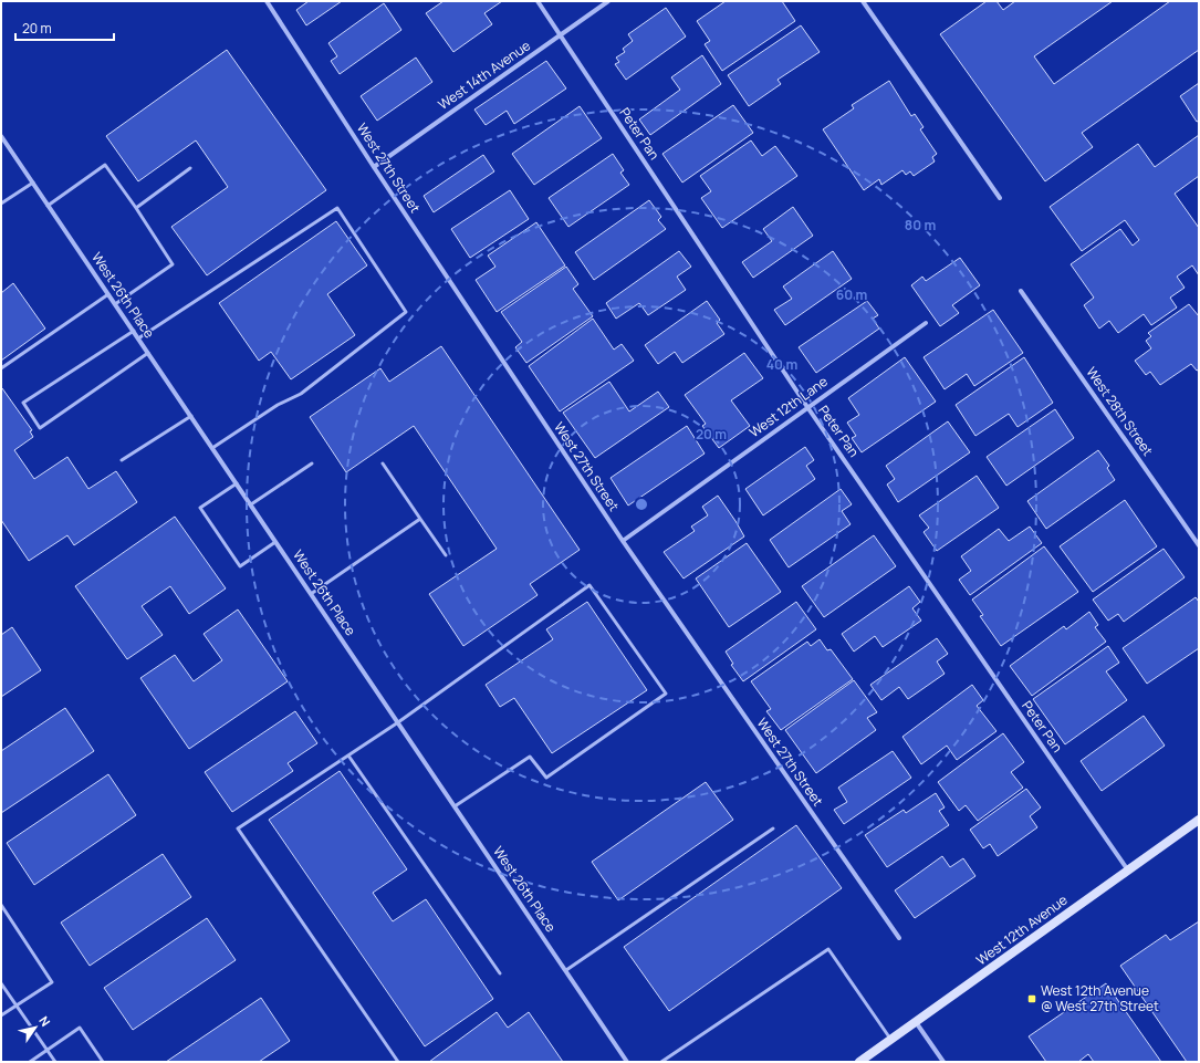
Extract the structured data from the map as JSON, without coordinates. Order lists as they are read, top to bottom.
{
  "streets": {
    "main road": ["West 12th Avenue"],
    "street": [
      "West 14th Avenue",
      "Peter Pan",
      "West 27th Street",
      "West 26th Place",
      "West 12th Lane",
      "West 28th Street"
    ]
  },
  "crossings": [
    ["West 14th Avenue", "Peter Pan"],
    ["West 14th Avenue", "West 27th Street"],
    ["Peter Pan", "West 12th Lane"],
    ["Peter Pan", "West 12th Avenue"],
    ["West 27th Street", "West 12th Lane"]
  ],
  "places": {
    "transit": ["West 12th Avenue @ West 27th Street"]
  },
  "scale_bar": "20 m",
  "north": "top right",
  "rings": [
    "80 m",
    "60 m",
    "40 m",
    "20 m"
  ]
}
